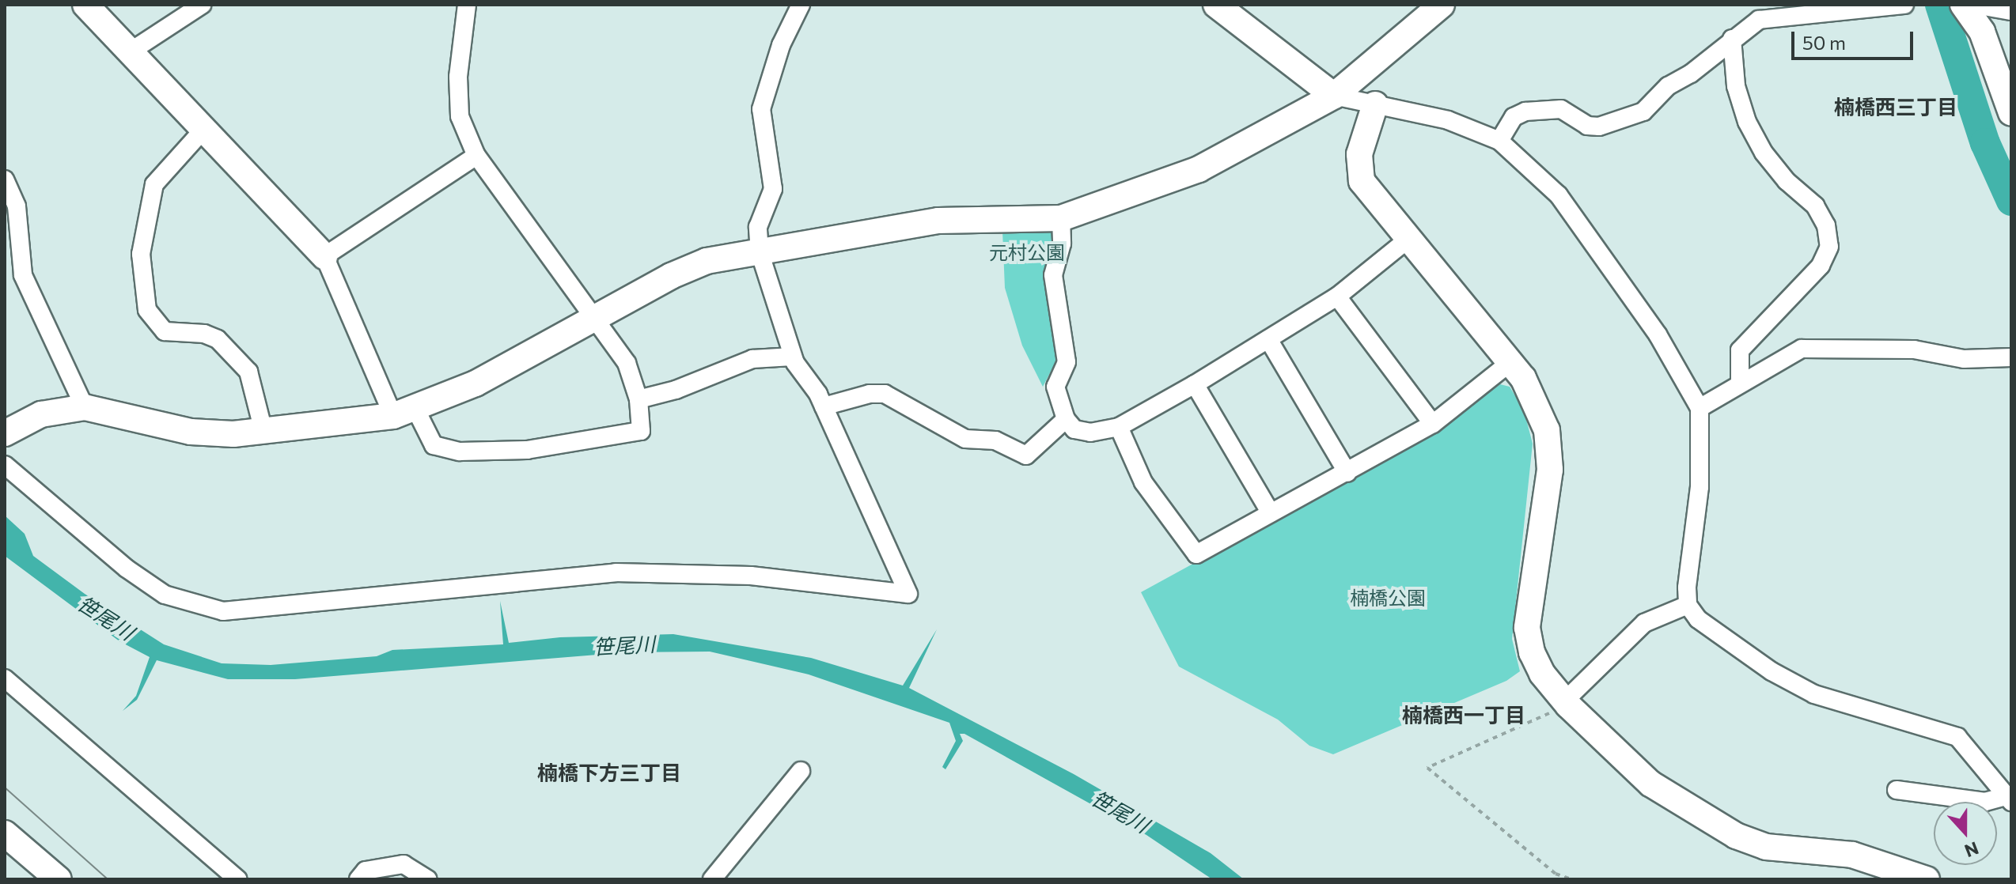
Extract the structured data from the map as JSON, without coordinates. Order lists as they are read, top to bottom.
{
  "districts": ["楠橋西三丁目", "楠橋西一丁目", "楠橋下方三丁目"],
  "water": ["笹尾川"],
  "parks": ["元村公園", "楠橋公園"],
  "scale_bar": "50 m",
  "north": "bottom"
}
